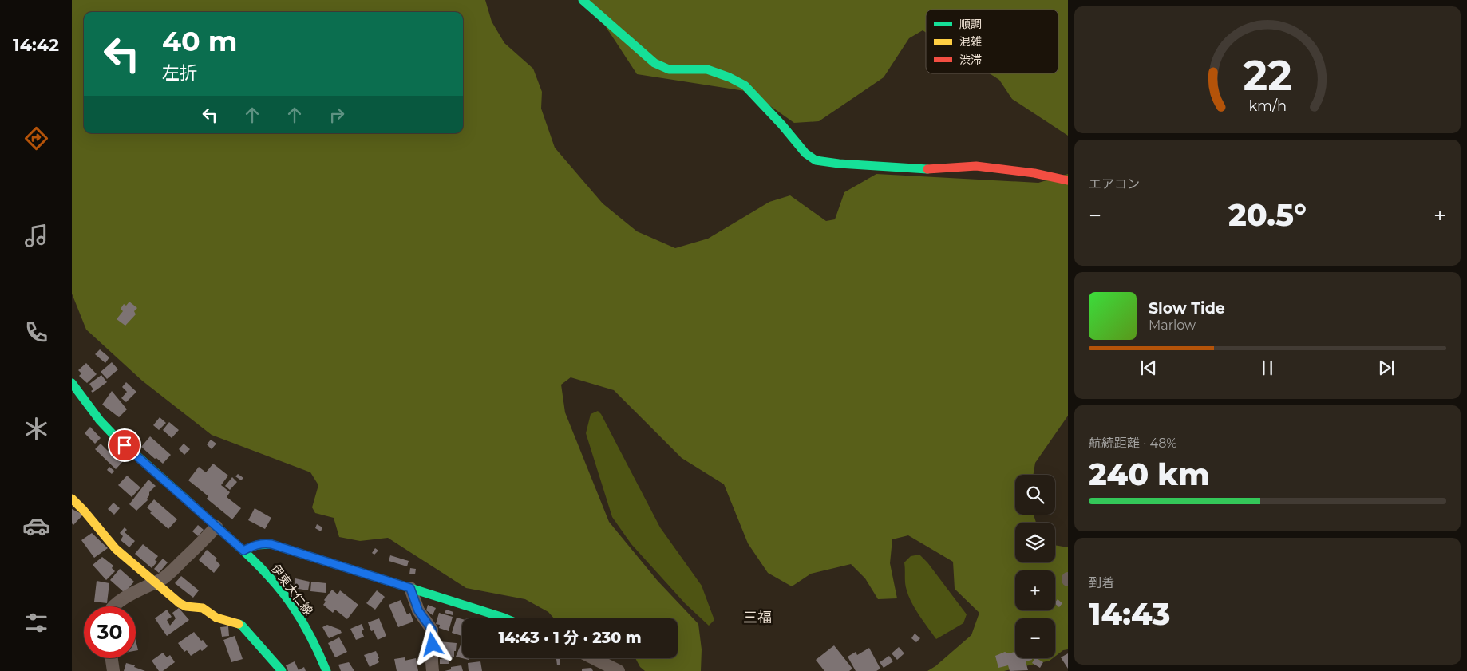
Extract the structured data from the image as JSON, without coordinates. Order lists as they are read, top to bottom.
{
  "streets": {
    "street": ["伊東大仁線"]
  },
  "districts": ["三福"],
  "legend": ["順調", "混雑", "渋滞"],
  "page": {
    "tabs": "14:42",
    "turn": ["40 m", "左折"],
    "tile": [
      "エアコン",
      ["航続距離 · 48%", "240 km"],
      ["到着", "14:43"]
    ],
    "heat": ["−", "20.5°", "+"],
    "song": ["Slow Tide", "Marlow"],
    "map_buttons": ["+", "−"],
    "limit": "30",
    "trip": "14:43 · 1 分 · 230 m",
    "gauge": ["22", "km/h"]
  }
}
